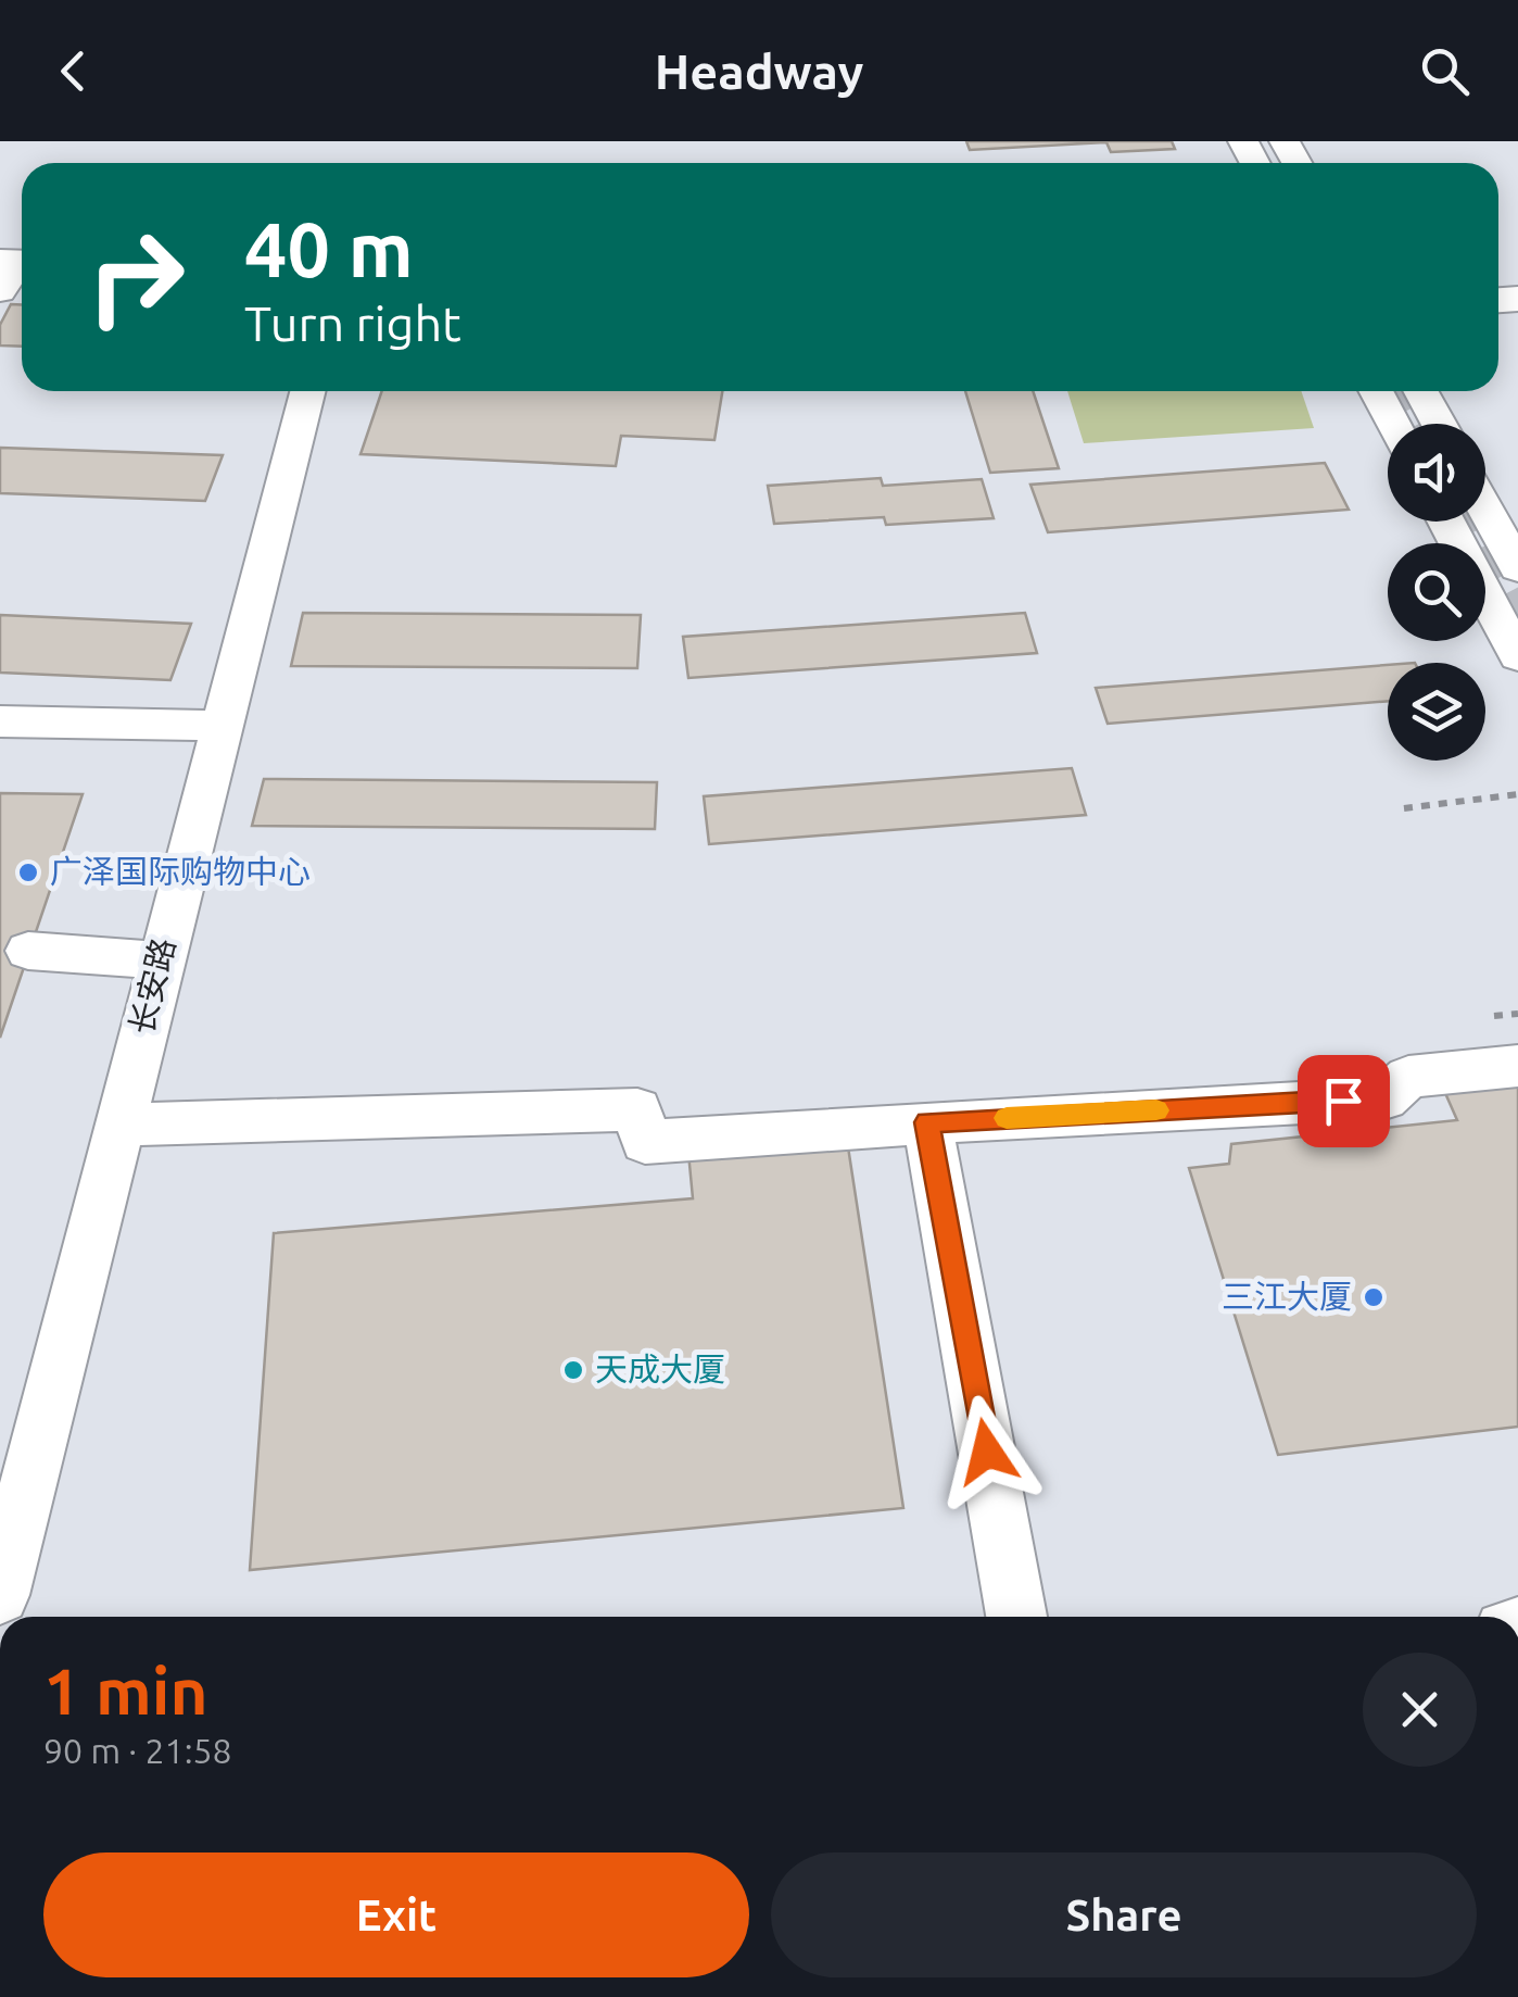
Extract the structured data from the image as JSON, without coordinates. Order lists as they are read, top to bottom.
{
  "streets": {
    "street": ["长安路"]
  },
  "places": ["广泽国际购物中心", "三江大厦", "天成大厦"],
  "page": {
    "header": "Headway",
    "turn": ["40 m", "Turn right"],
    "heading": ["1 min", "90 m · 21:58"],
    "buttons": ["Exit", "Share"]
  }
}
